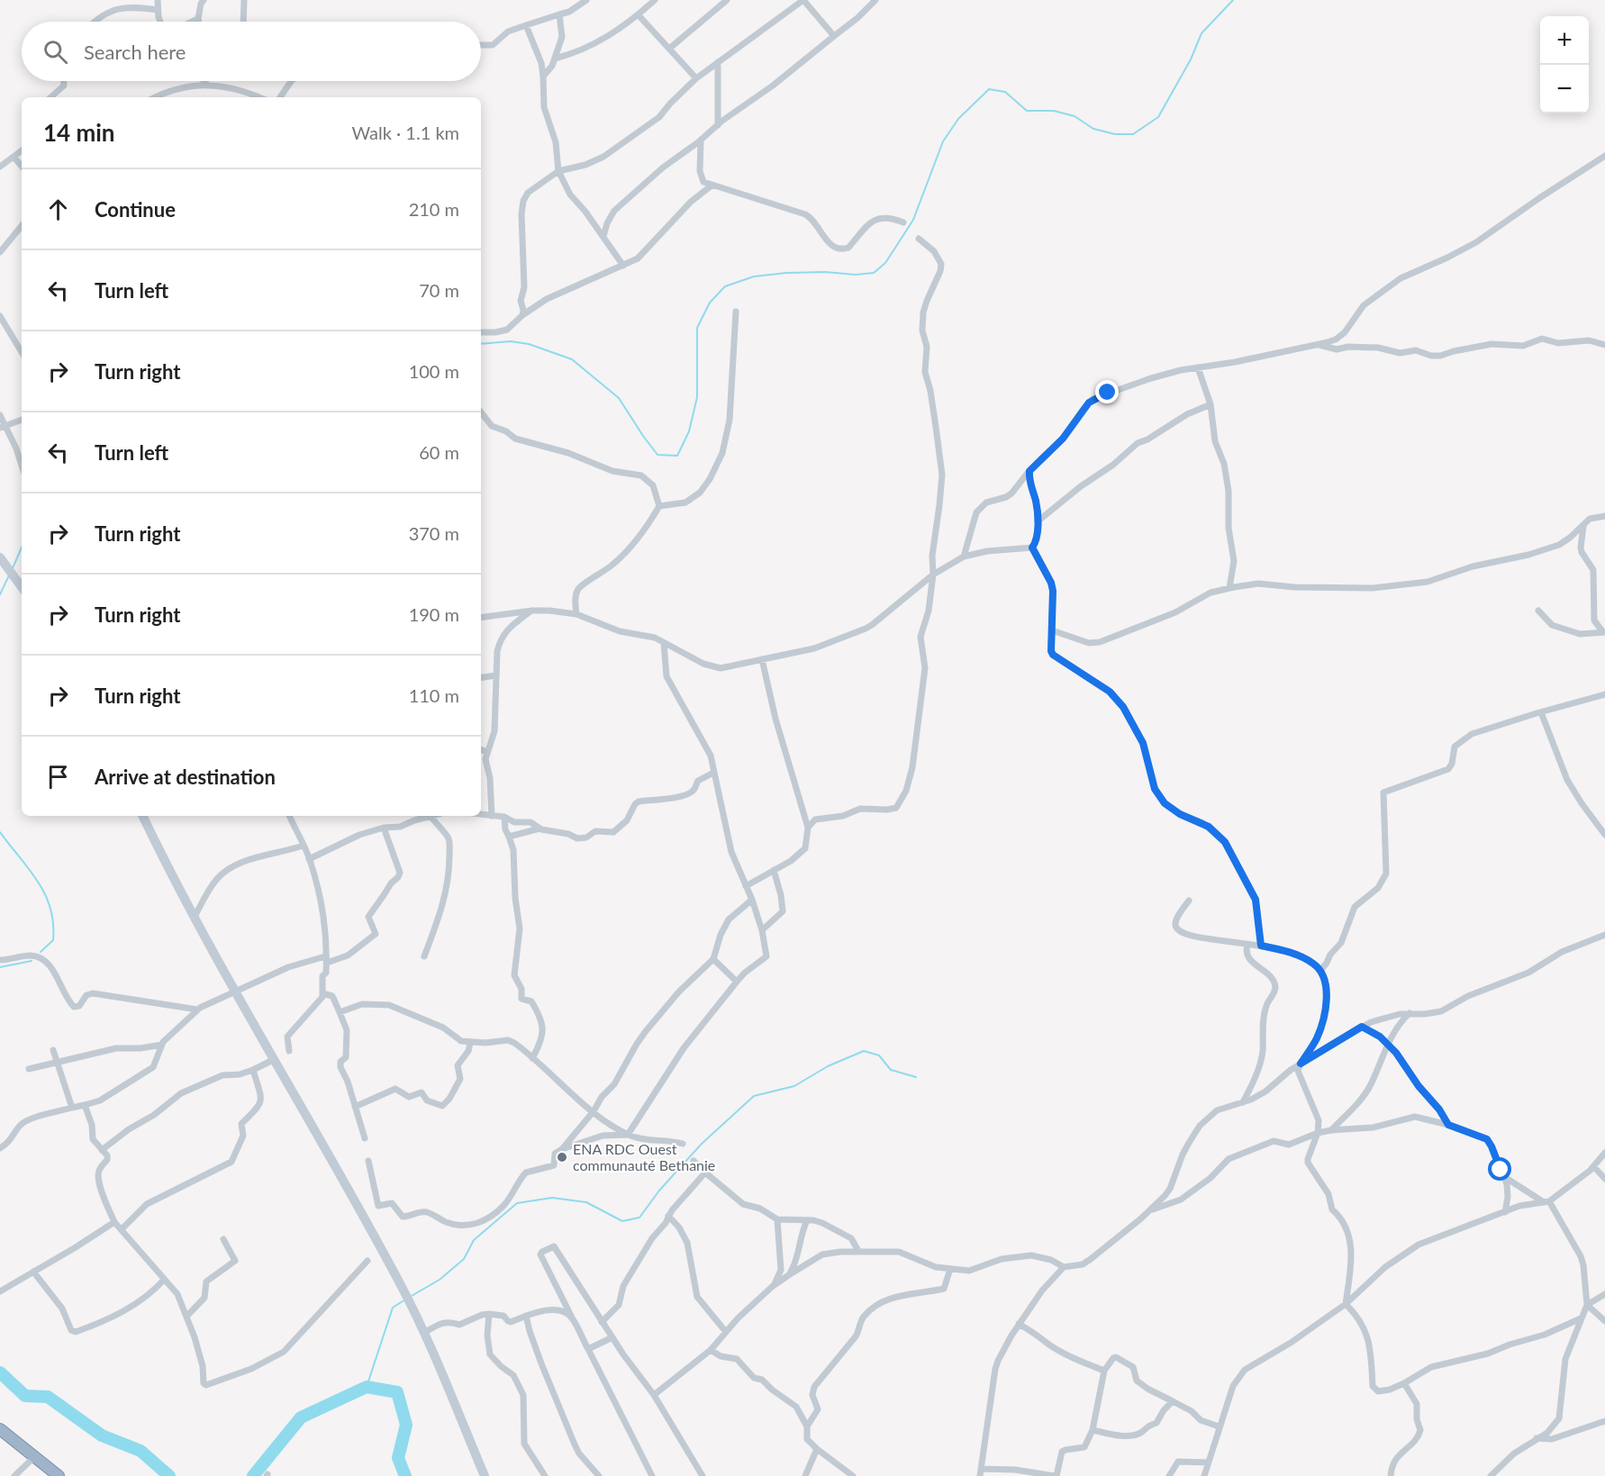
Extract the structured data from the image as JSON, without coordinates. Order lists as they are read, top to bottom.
{
  "places": ["ENA RDC Ouest communauté Bethanie"],
  "page": {
    "map_buttons": ["+", "−"],
    "search": "Search here",
    "heading": ["14 min", "Walk · 1.1 km"],
    "list": [
      ["Continue", "210 m"],
      ["Turn left", "70 m"],
      ["Turn right", "100 m"],
      ["Turn left", "60 m"],
      ["Turn right", "370 m"],
      ["Turn right", "190 m"],
      ["Turn right", "110 m"],
      "Arrive at destination"
    ]
  }
}
